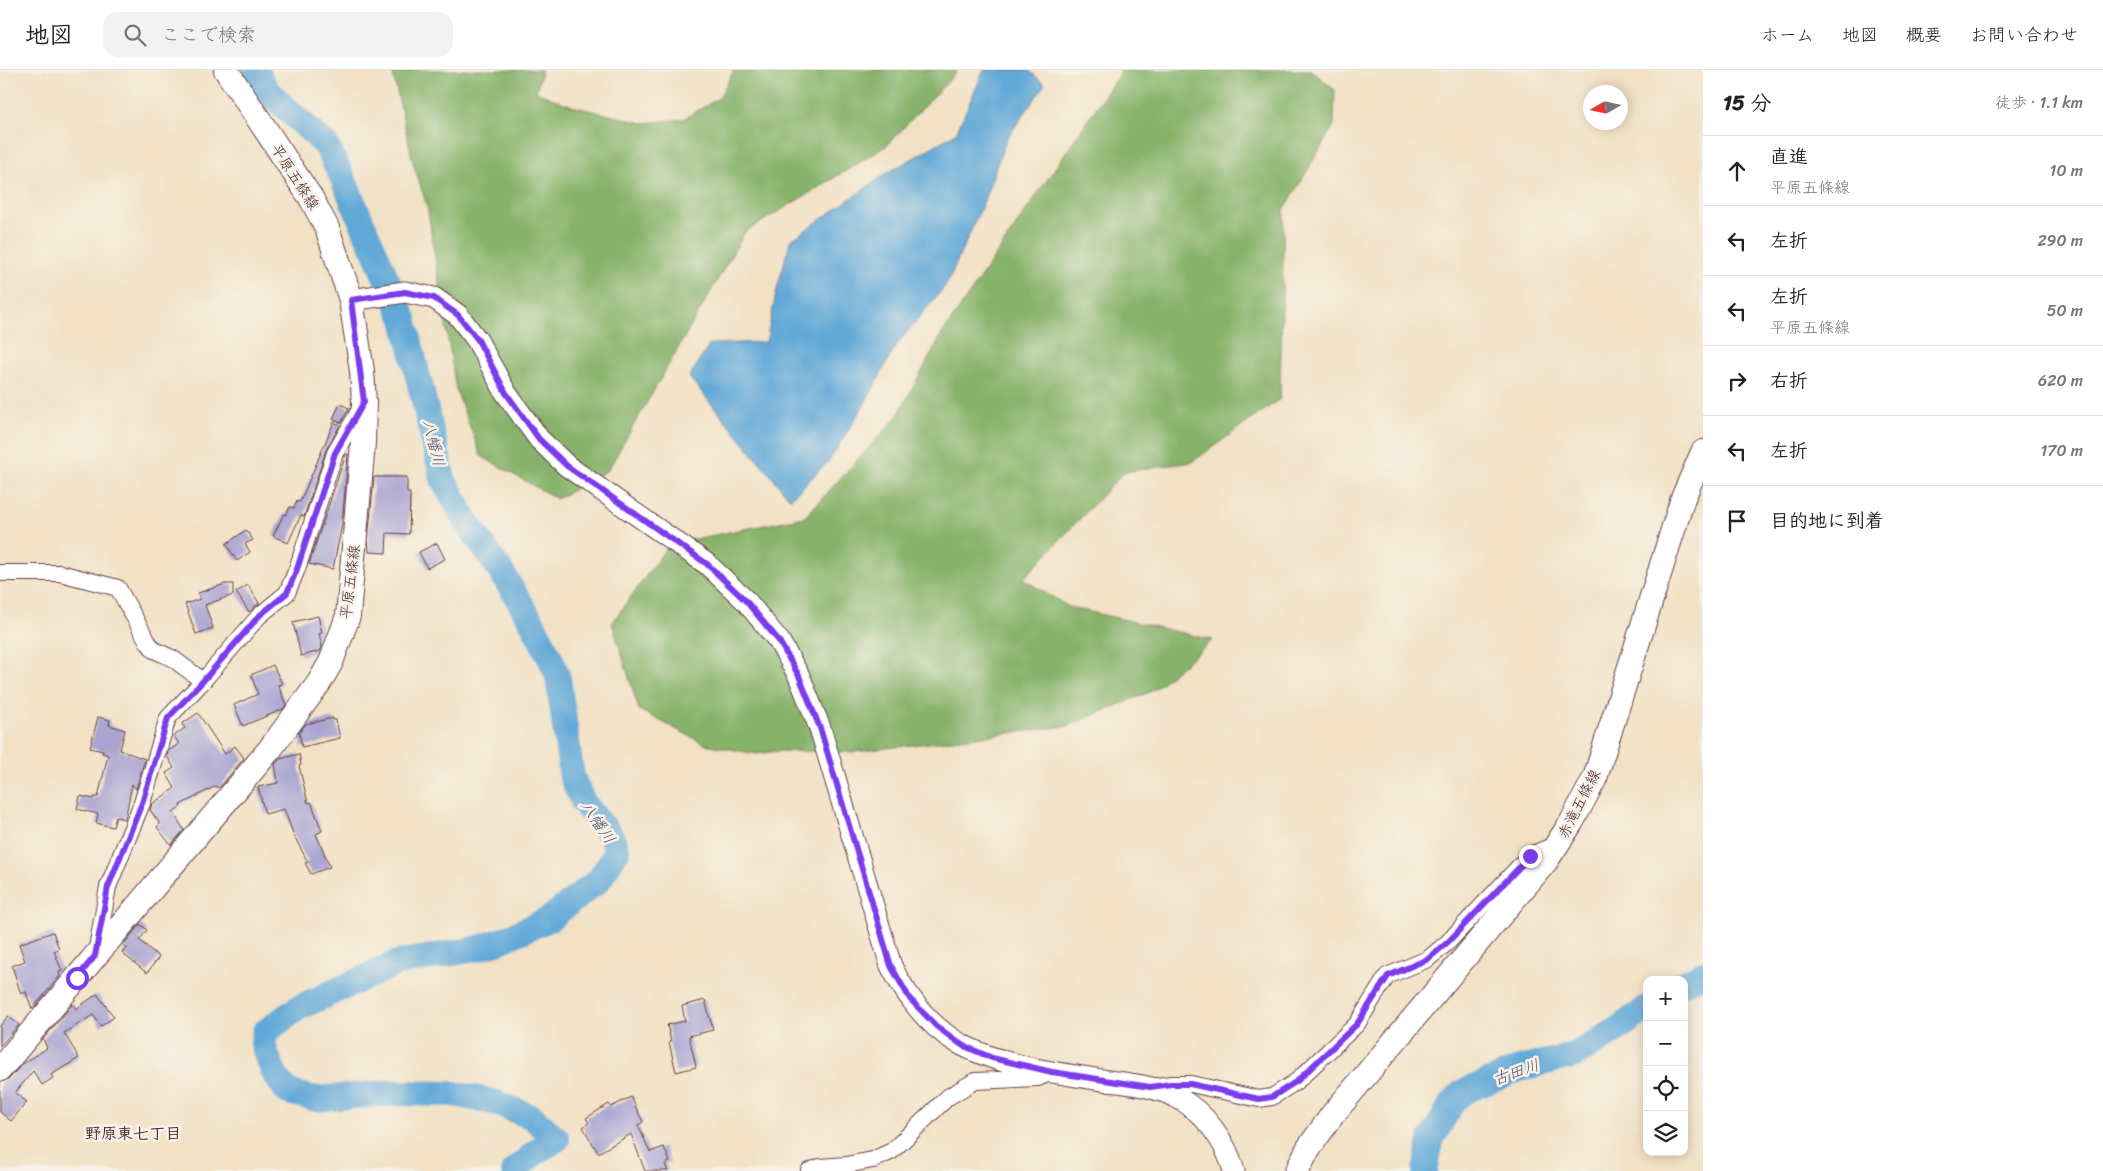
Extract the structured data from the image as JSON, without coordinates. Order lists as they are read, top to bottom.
{
  "streets": {
    "main road": ["平原五條線", "赤滝五條線"]
  },
  "districts": ["野原東七丁目"],
  "water": ["八幡川", "古田川"],
  "north": "left",
  "page": {
    "header": "地図",
    "search": "ここで検索",
    "nav": [
      "ホーム",
      "地図",
      "概要",
      "お問い合わせ"
    ],
    "heading": ["15 分", "徒歩 · 1.1 km"],
    "list": [
      ["直進", "平原五條線", "10 m"],
      ["左折", "290 m"],
      ["左折", "平原五條線", "50 m"],
      ["右折", "620 m"],
      ["左折", "170 m"],
      "目的地に到着"
    ],
    "map_buttons": ["+", "−"]
  }
}
